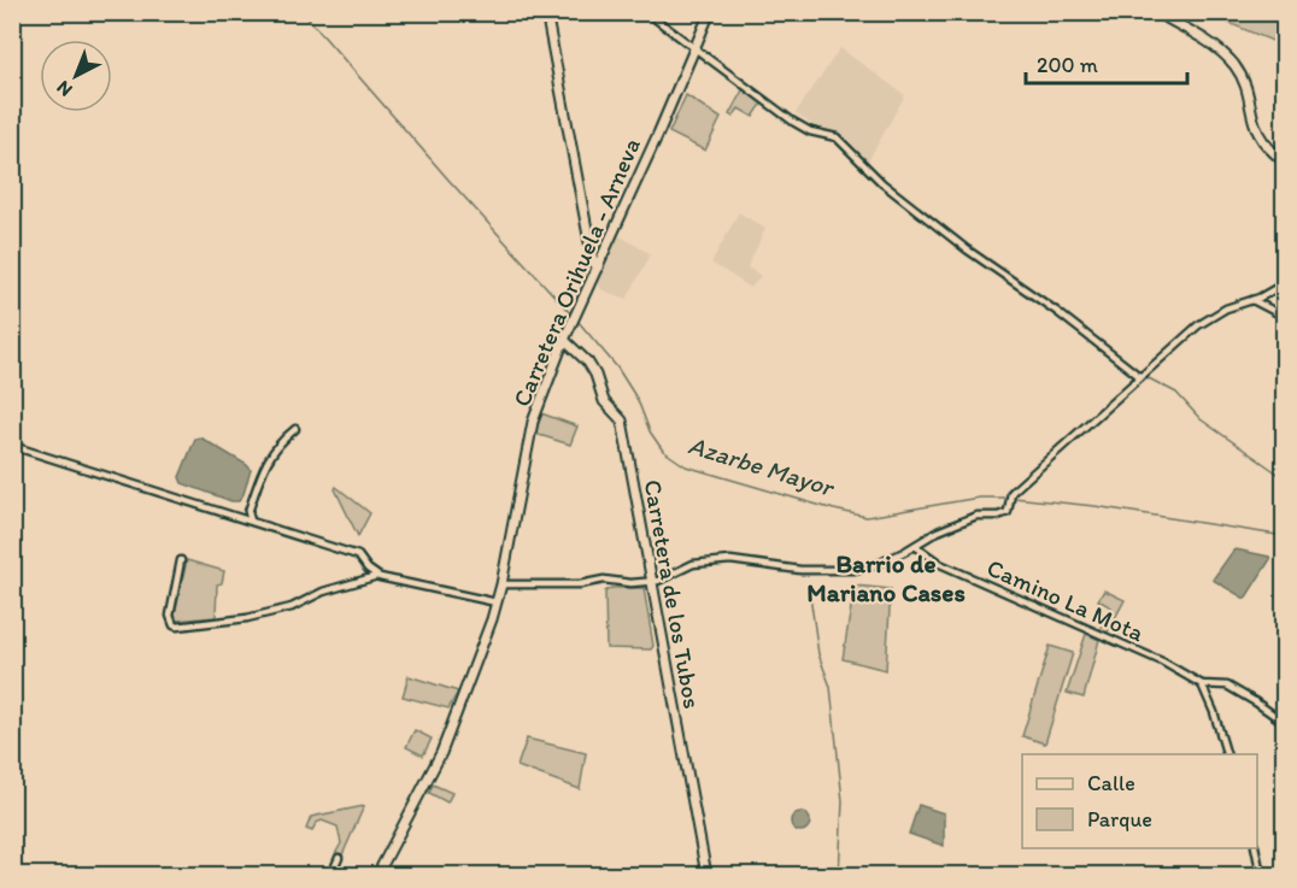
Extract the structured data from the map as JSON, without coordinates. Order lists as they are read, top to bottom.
{
  "streets": {
    "main road": ["Carretera Orihuela - Arneva", "Carretera de los Tubos"],
    "street": ["Camino La Mota"]
  },
  "crossings": [
    ["Carretera Orihuela - Arneva", "Carretera de los Tubos"]
  ],
  "districts": ["Barrio de Mariano Cases"],
  "water": ["Azarbe Mayor"],
  "legend": ["Calle", "Parque"],
  "scale_bar": "200 m",
  "north": "bottom left"
}
